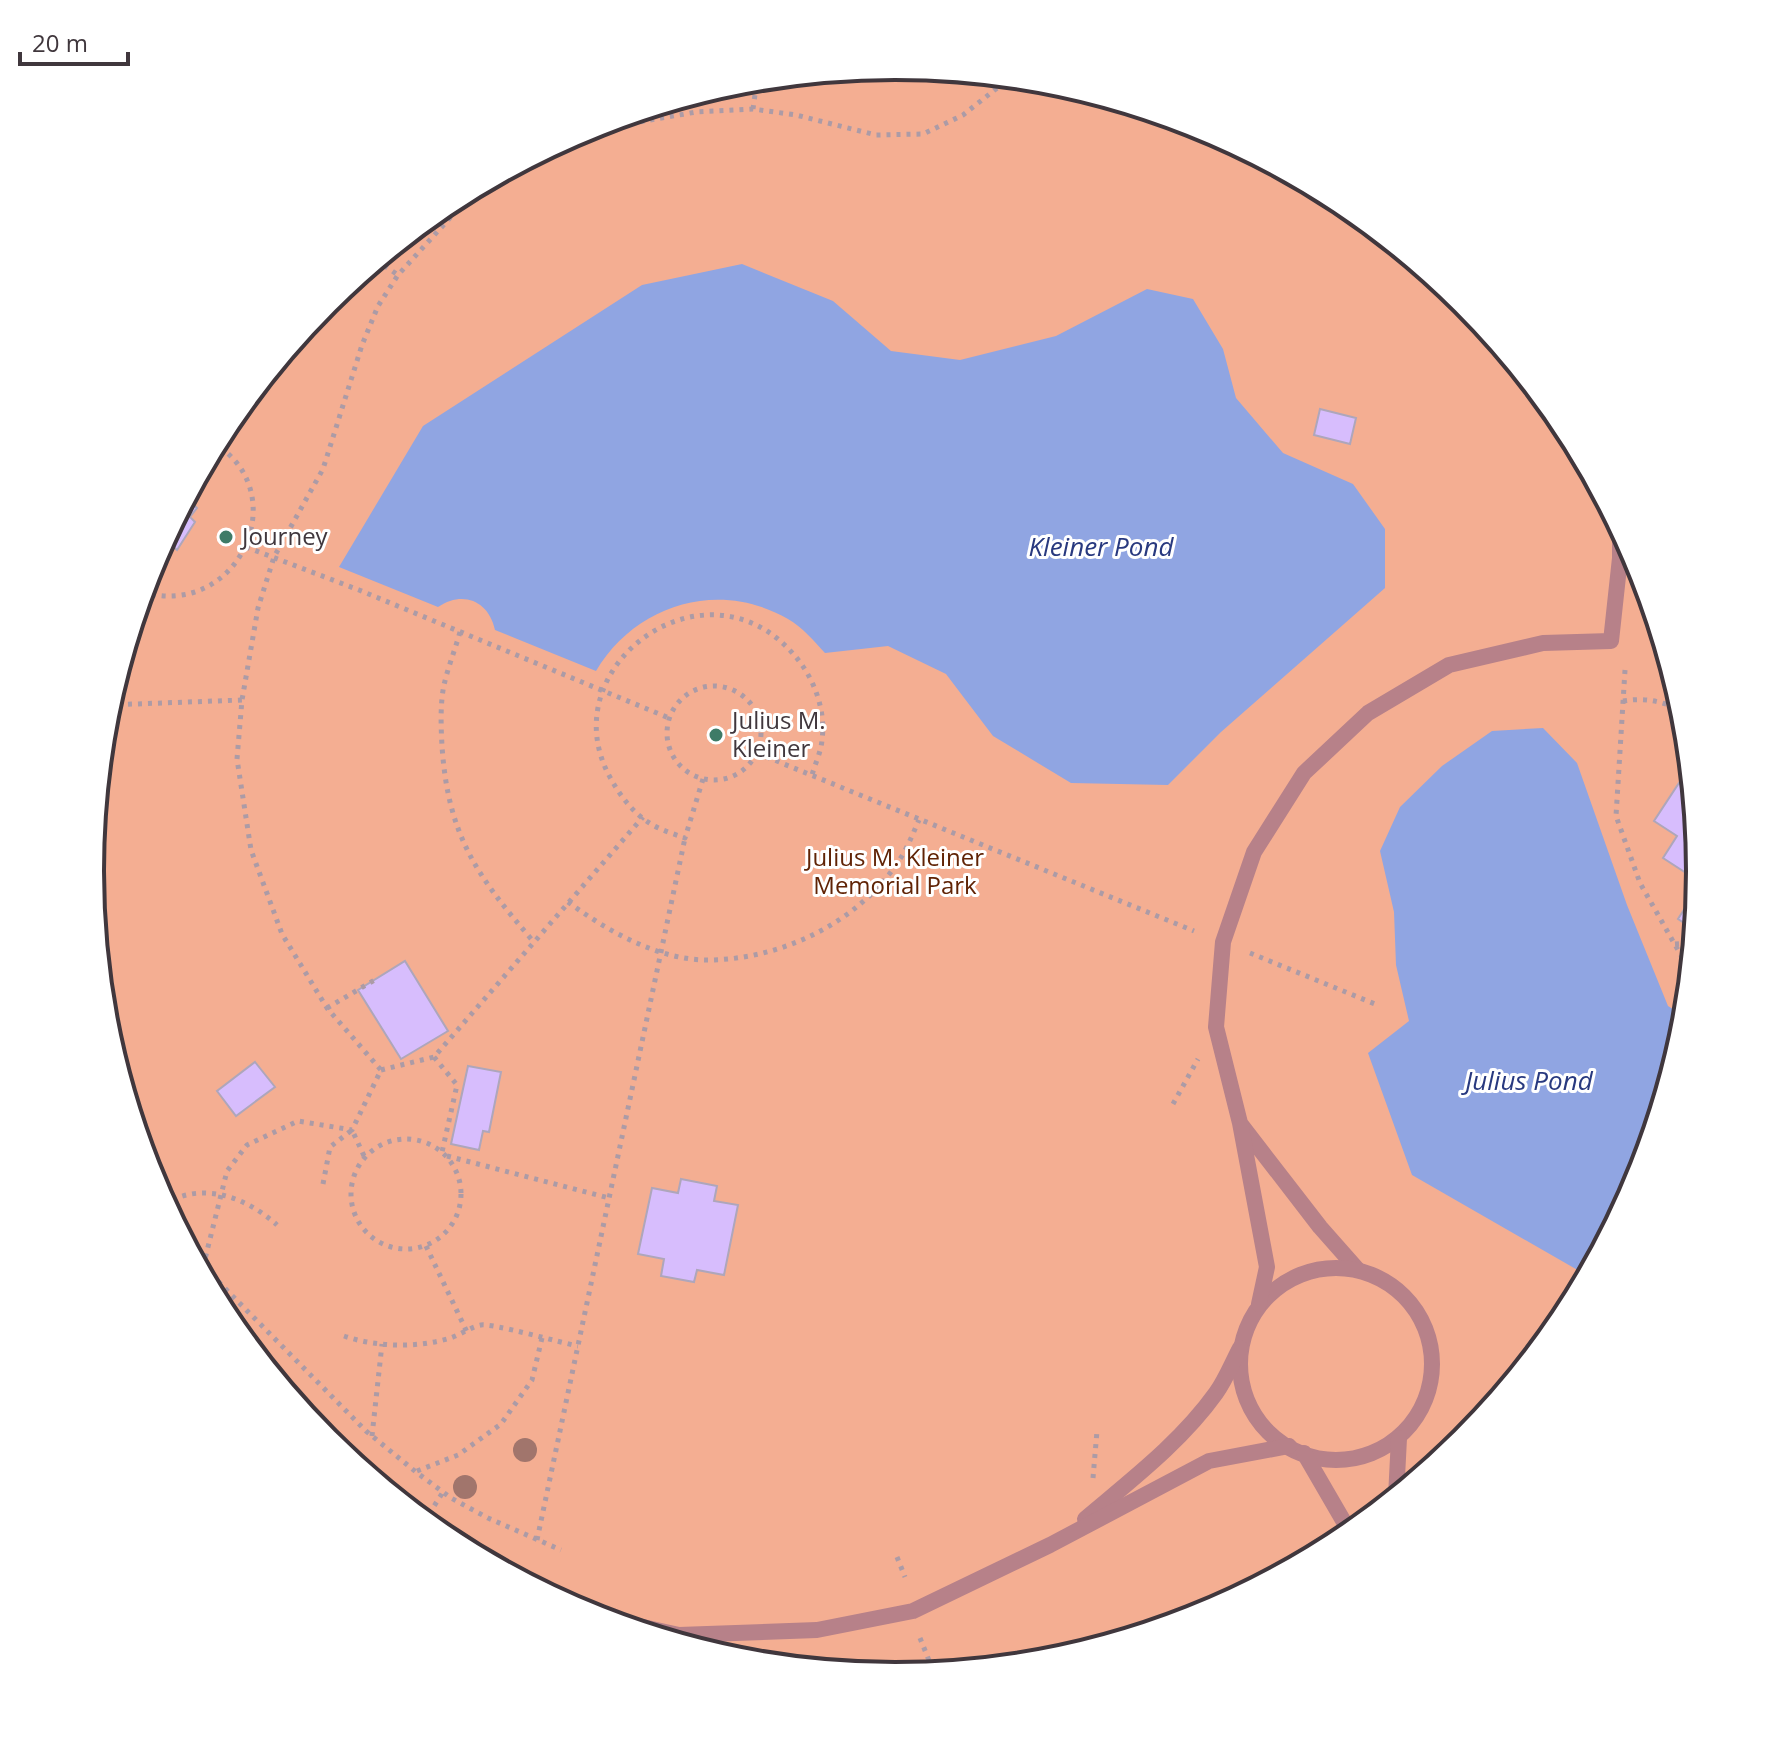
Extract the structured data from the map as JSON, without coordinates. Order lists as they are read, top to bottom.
{
  "water": ["Kleiner Pond", "Julius Pond"],
  "parks": ["Julius M. Kleiner Memorial Park"],
  "places": ["Journey", "Julius M. Kleiner"],
  "scale_bar": "20 m"
}
